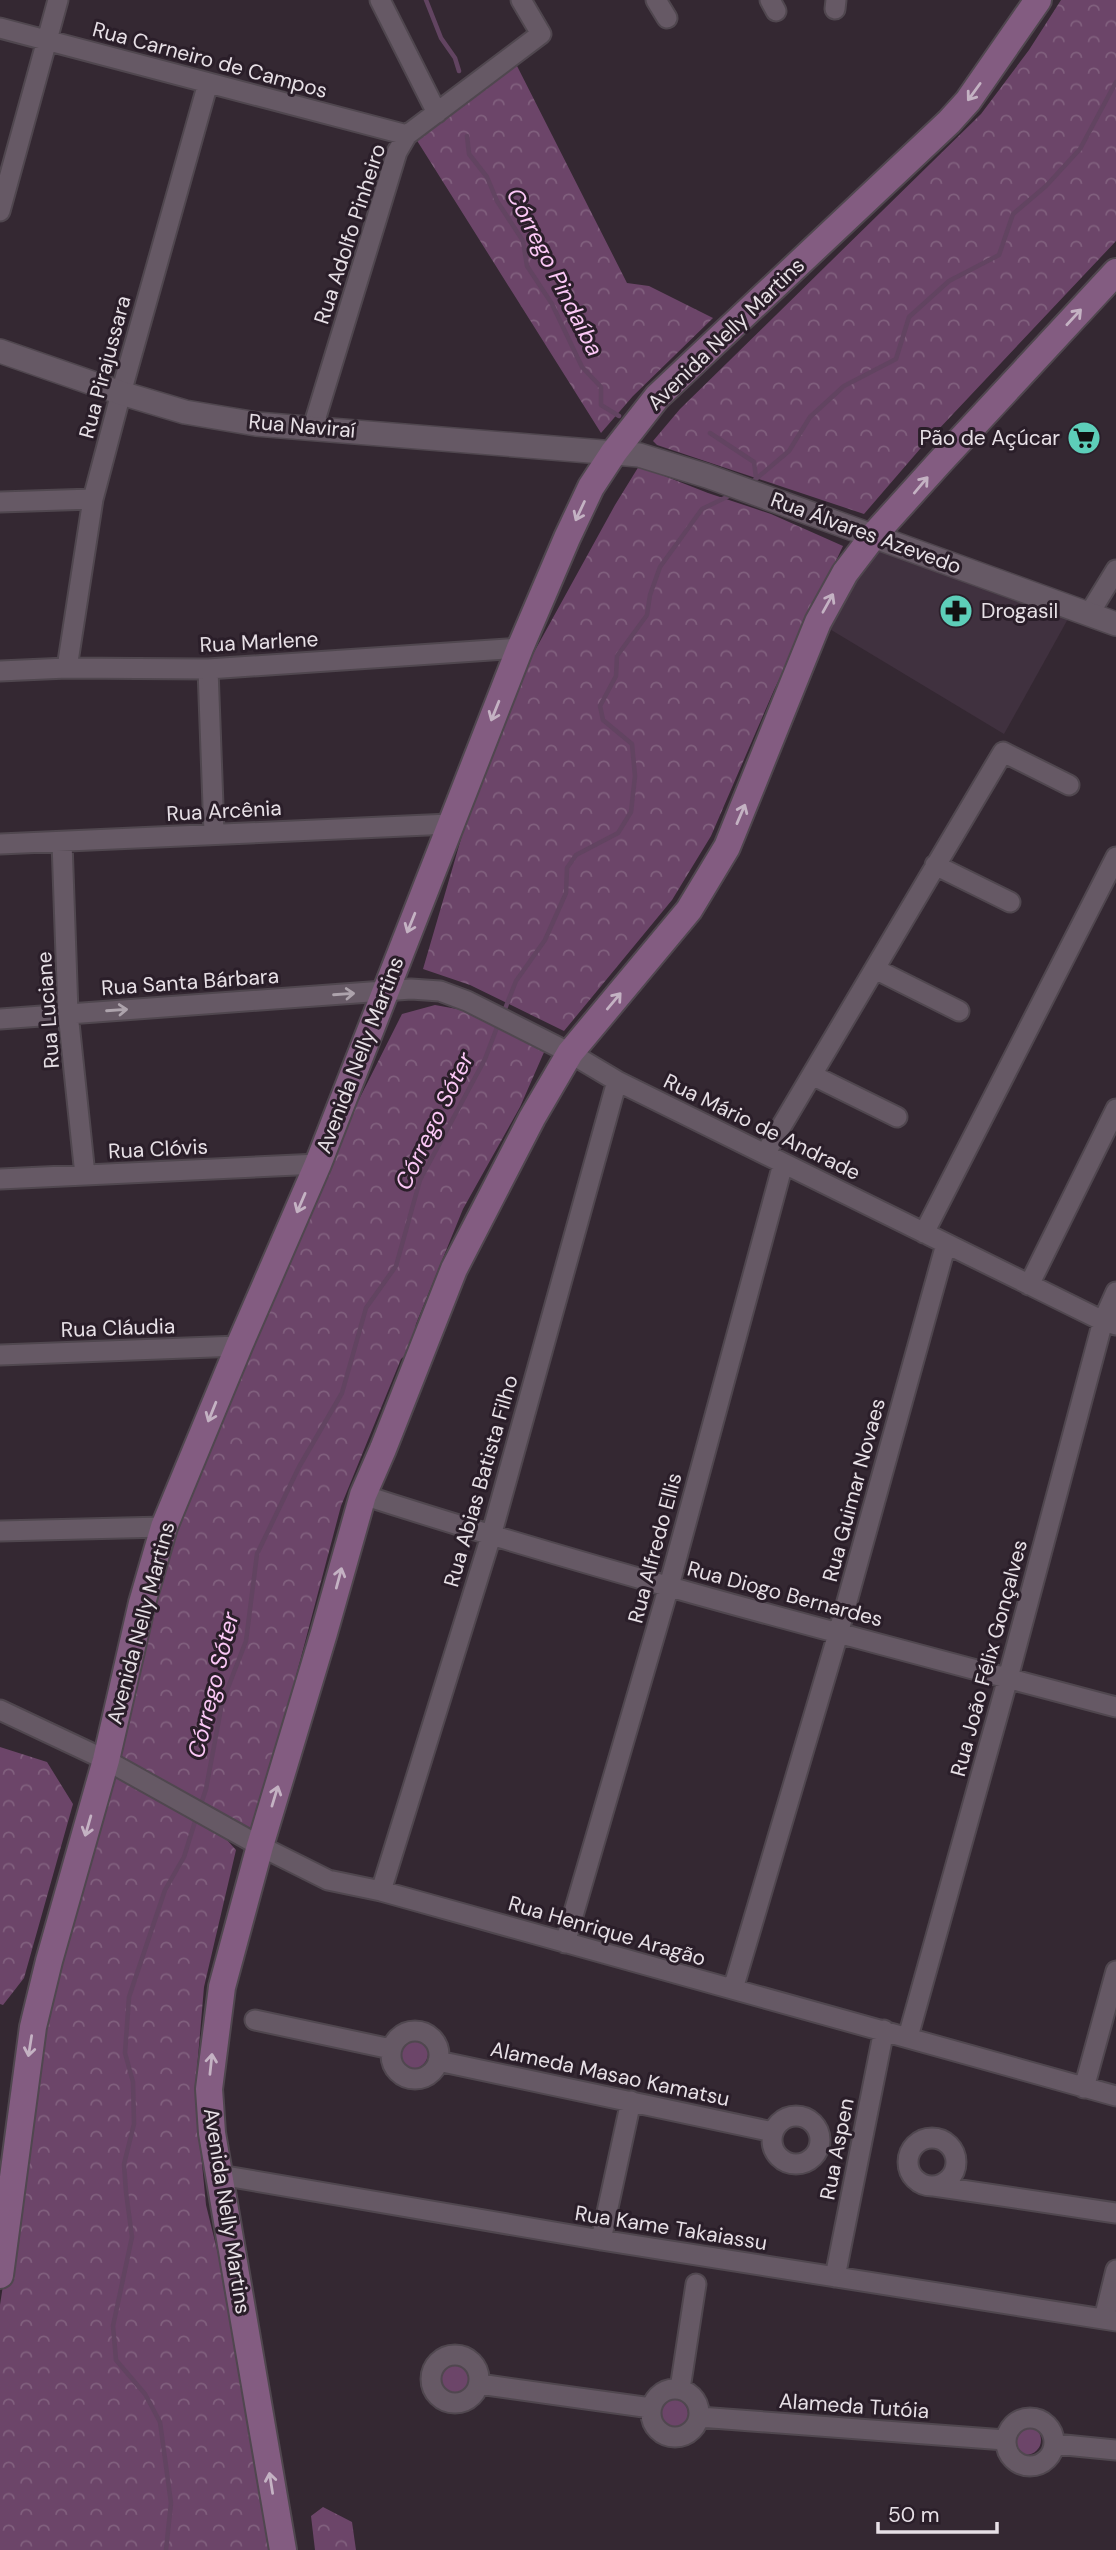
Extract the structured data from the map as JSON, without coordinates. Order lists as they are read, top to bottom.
{
  "streets": {
    "main road": ["Avenida Nelly Martins"],
    "street": [
      "Rua Carneiro de Campos",
      "Rua Adolfo Pinheiro",
      "Rua Pirajussara",
      "Rua Naviraí",
      "Rua Álvares Azevedo",
      "Rua Marlene",
      "Rua Arcênia",
      "Rua Santa Bárbara",
      "Rua Luciane",
      "Rua Mário de Andrade",
      "Rua Clóvis",
      "Rua Cláudia",
      "Rua Abias Batista Filho",
      "Rua Guimar Novaes",
      "Rua Alfredo Ellis",
      "Rua Diogo Bernardes",
      "Rua João Félix Gonçalves",
      "Rua Henrique Aragão",
      "Alameda Masao Kamatsu",
      "Rua Aspen",
      "Rua Kame Takaiassu",
      "Alameda Tutóia"
    ]
  },
  "crossings": [
    ["Rua Carneiro de Campos", "Rua Adolfo Pinheiro"],
    ["Rua Carneiro de Campos", "Rua Pirajussara"],
    ["Rua Adolfo Pinheiro", "Rua Naviraí"],
    ["Avenida Nelly Martins", "Rua Naviraí"],
    ["Avenida Nelly Martins", "Rua Álvares Azevedo"],
    ["Avenida Nelly Martins", "Rua Marlene"],
    ["Avenida Nelly Martins", "Rua Arcênia"],
    ["Avenida Nelly Martins", "Rua Santa Bárbara"],
    ["Avenida Nelly Martins", "Rua Mário de Andrade"],
    ["Avenida Nelly Martins", "Rua Clóvis"],
    ["Avenida Nelly Martins", "Rua Cláudia"],
    ["Avenida Nelly Martins", "Rua Diogo Bernardes"],
    ["Avenida Nelly Martins", "Rua Henrique Aragão"],
    ["Avenida Nelly Martins", "Rua Kame Takaiassu"],
    ["Rua Pirajussara", "Rua Naviraí"],
    ["Rua Pirajussara", "Rua Marlene"],
    ["Rua Naviraí", "Rua Álvares Azevedo"],
    ["Rua Arcênia", "Rua Luciane"],
    ["Rua Santa Bárbara", "Rua Luciane"],
    ["Rua Santa Bárbara", "Rua Mário de Andrade"],
    ["Rua Luciane", "Rua Clóvis"],
    ["Rua Mário de Andrade", "Rua Abias Batista Filho"],
    ["Rua Mário de Andrade", "Rua Guimar Novaes"],
    ["Rua Mário de Andrade", "Rua Alfredo Ellis"],
    ["Rua Mário de Andrade", "Rua João Félix Gonçalves"],
    ["Rua Abias Batista Filho", "Rua Diogo Bernardes"],
    ["Rua Abias Batista Filho", "Rua Henrique Aragão"],
    ["Rua Guimar Novaes", "Rua Diogo Bernardes"],
    ["Rua Guimar Novaes", "Rua Henrique Aragão"],
    ["Rua Alfredo Ellis", "Rua Diogo Bernardes"],
    ["Rua Alfredo Ellis", "Rua Henrique Aragão"],
    ["Rua Diogo Bernardes", "Rua João Félix Gonçalves"],
    ["Rua João Félix Gonçalves", "Rua Henrique Aragão"],
    ["Rua Henrique Aragão", "Rua Aspen"],
    ["Rua Aspen", "Rua Kame Takaiassu"]
  ],
  "one_way": ["Rua Santa Bárbara"],
  "water": ["Córrego Pindaíba", "Córrego Sóter"],
  "places": {
    "supermarket": ["Pão de Açúcar"],
    "pharmacy": ["Drogasil"]
  },
  "scale_bar": "50 m"
}
